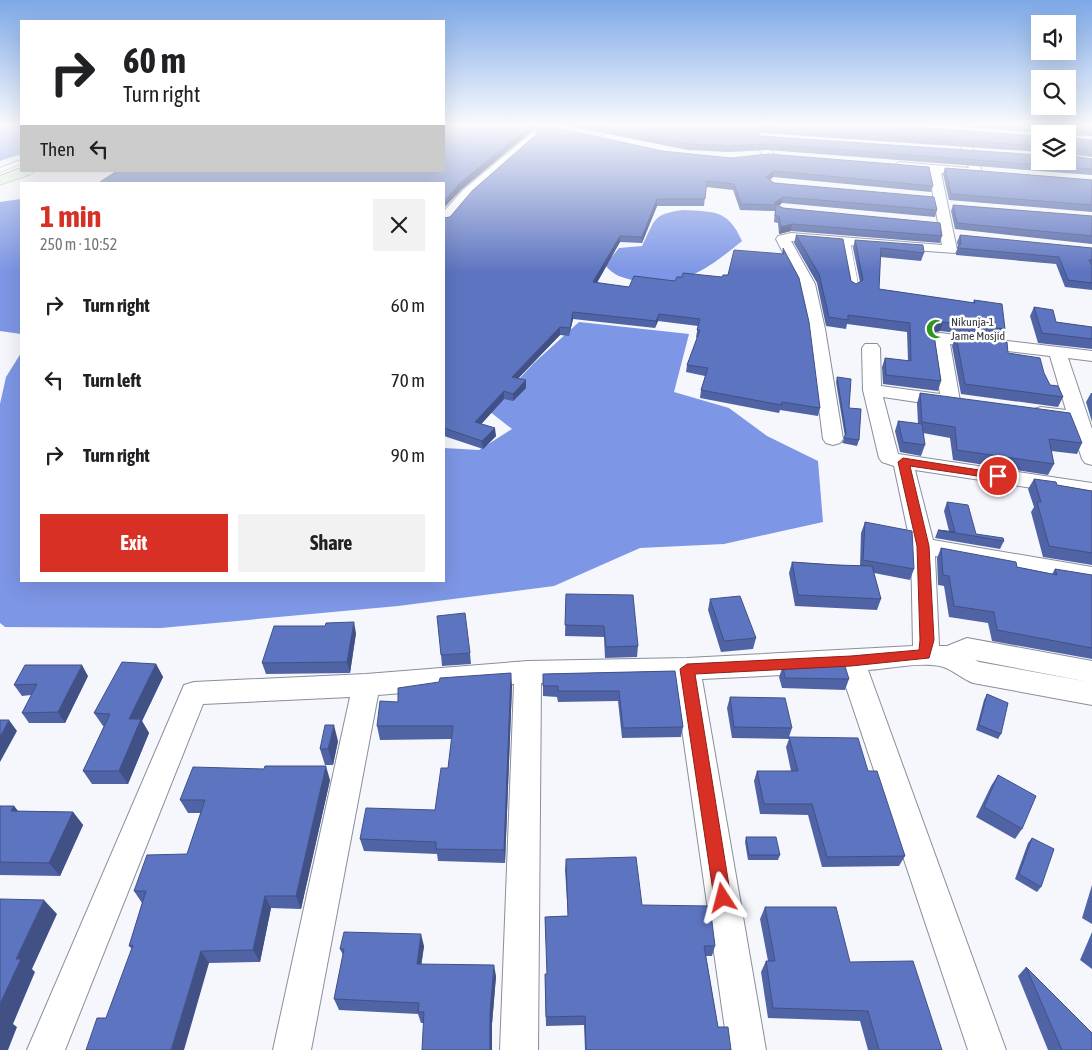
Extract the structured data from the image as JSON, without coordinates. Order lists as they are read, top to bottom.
{
  "places": {
    "mosque": ["Nikunja-1 Jame Mosjid"]
  },
  "page": {
    "turn": ["60 m", "Turn right"],
    "then": "Then",
    "heading": ["1 min", "250 m · 10:52"],
    "list": [
      {
        "name": "Turn right",
        "value": "60 m"
      },
      {
        "name": "Turn left",
        "value": "70 m"
      },
      {
        "name": "Turn right",
        "value": "90 m"
      }
    ],
    "buttons": ["Exit", "Share"]
  }
}
